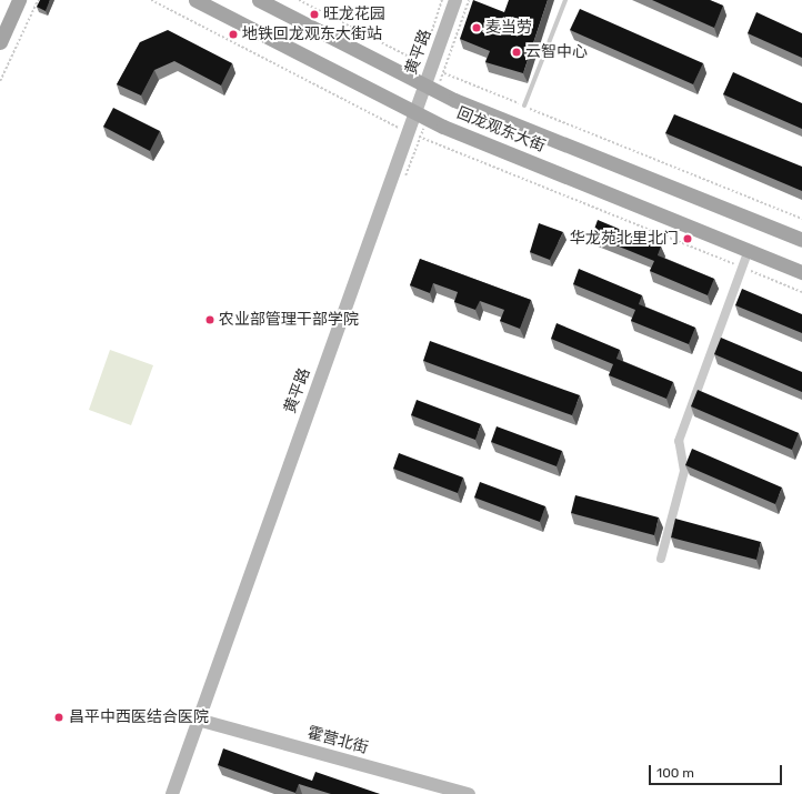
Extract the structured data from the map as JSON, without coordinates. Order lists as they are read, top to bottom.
{
  "streets": {
    "main road": ["黄平路", "回龙观东大街", "霍营北街"]
  },
  "crossings": [
    ["黄平路", "回龙观东大街"],
    ["黄平路", "霍营北街"]
  ],
  "places": [
    "旺龙花园",
    "麦当劳",
    "地铁回龙观东大街站",
    "云智中心",
    "华龙苑北里北门",
    "农业部管理干部学院",
    "昌平中西医结合医院"
  ],
  "scale_bar": "100 m"
}
